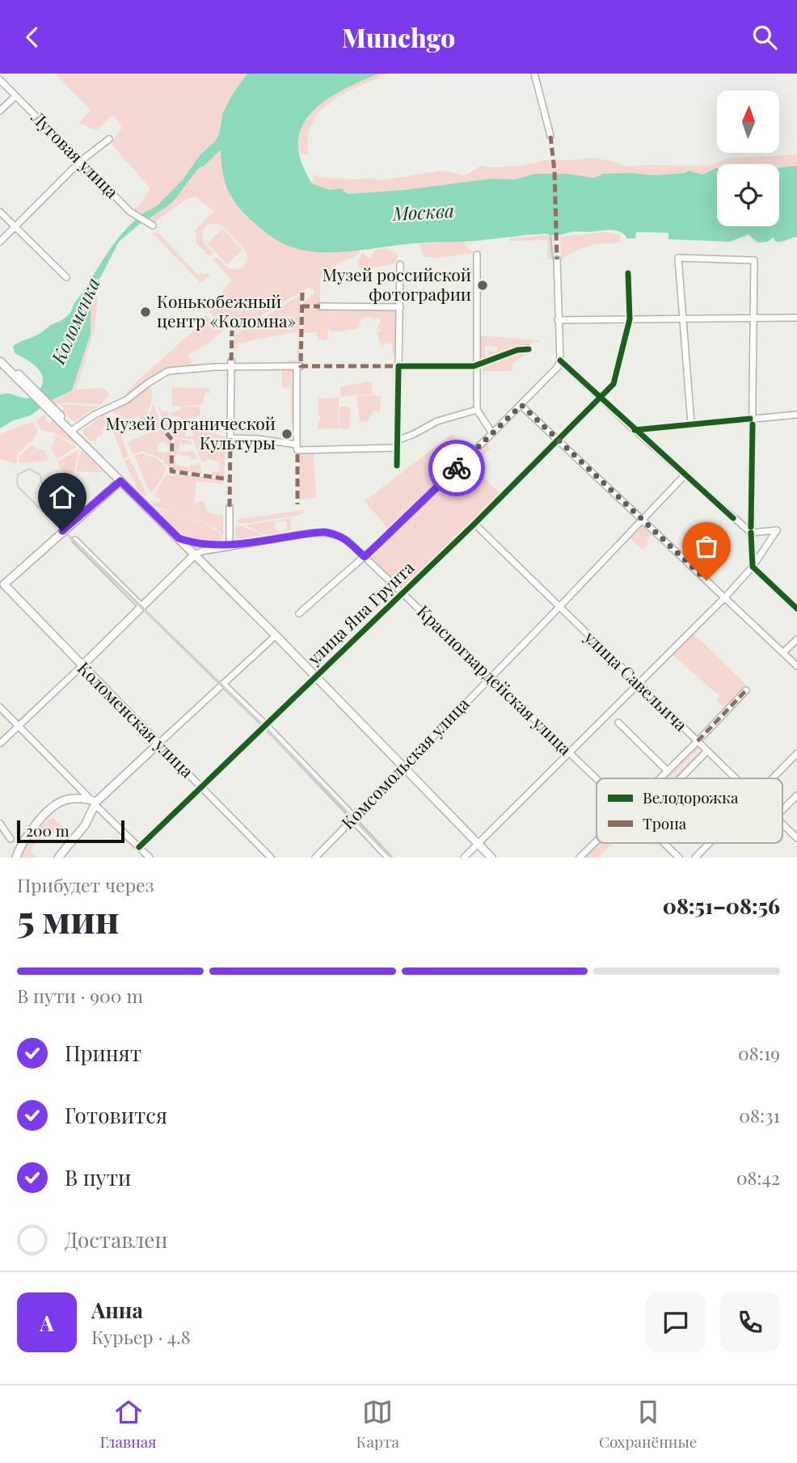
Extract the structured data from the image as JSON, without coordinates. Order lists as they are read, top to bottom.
{
  "streets": {
    "main road": ["Коломенская улица"],
    "street": [
      "Луговая улица",
      "улица Яна Грунта",
      "Красногвардейская улица",
      "улица Савельича",
      "Комсомольская улица"
    ]
  },
  "crossings": [
    ["улица Яна Грунта", "Красногвардейская улица"],
    ["улица Яна Грунта", "улица Савельича"],
    ["улица Яна Грунта", "Коломенская улица"],
    ["Красногвардейская улица", "Комсомольская улица"],
    ["улица Савельича", "Комсомольская улица"]
  ],
  "water": ["Москва", "Коломенка"],
  "places": ["Музей российской фотографии", "Конькобежный центр «Коломна»", "Музей Органической Культуры"],
  "legend": ["Велодорожка", "Тропа"],
  "scale_bar": "200 m",
  "north": "top",
  "page": {
    "header": "Munchgo",
    "scale": "200 m",
    "heading": ["5 мин", "Прибудет через", "08:51–08:56"],
    "panel": ["Анна", "Курьер · 4.8"],
    "bar": "В пути · 900 m",
    "list": [
      ["Принят", "08:19"],
      ["Готовится", "08:31"],
      ["В пути", "08:42"],
      "Доставлен"
    ],
    "round": "А",
    "tabs": ["Главная", "Карта", "Сохранённые"]
  }
}
